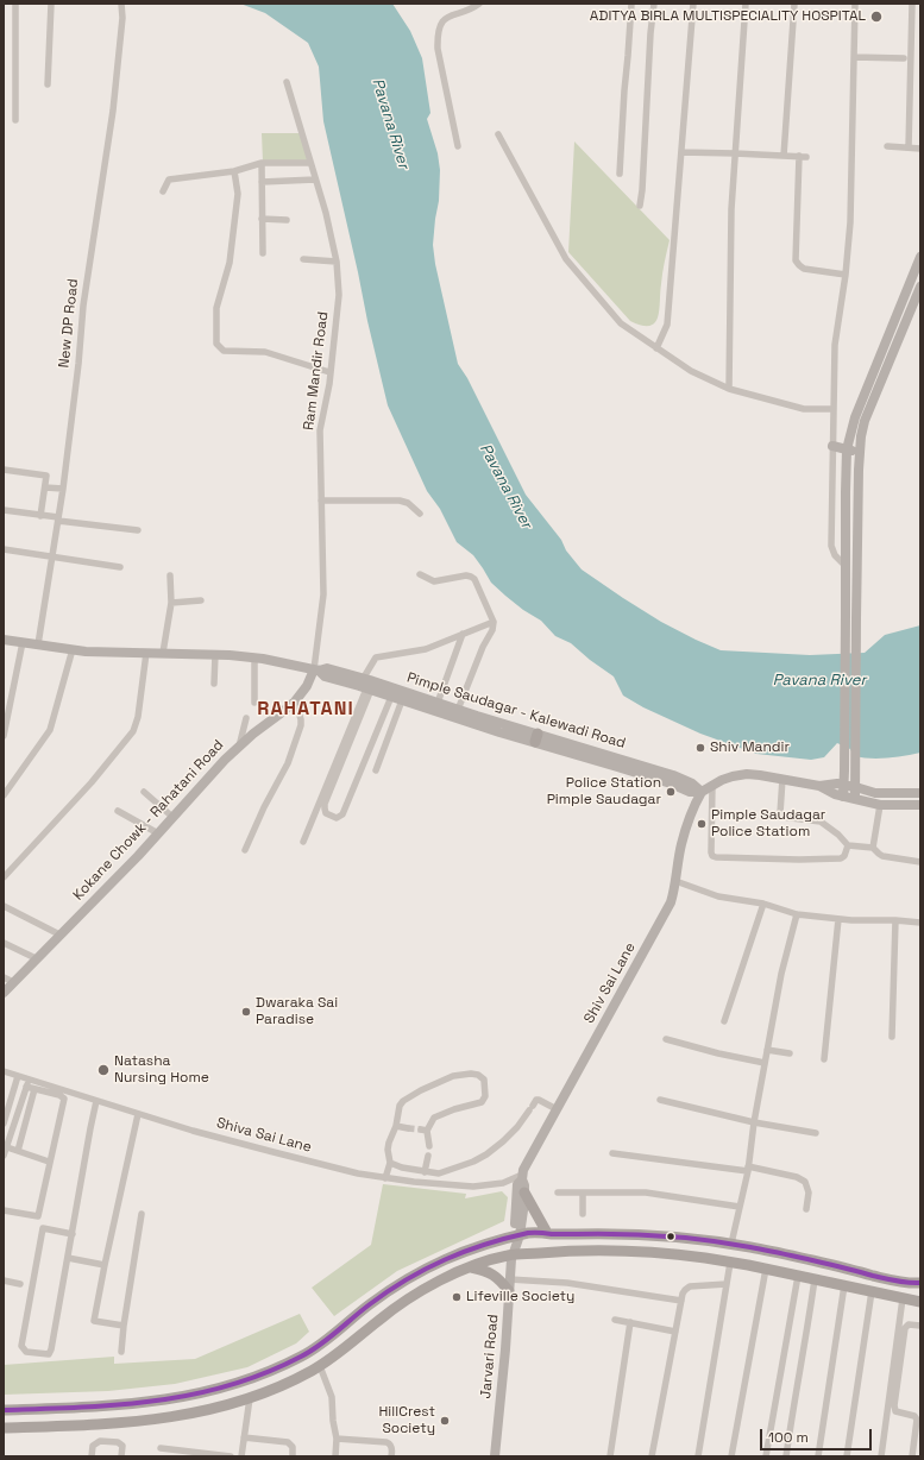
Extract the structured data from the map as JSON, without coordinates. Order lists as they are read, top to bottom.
{
  "streets": {
    "street": [
      "New DP Road",
      "Ram Mandir Road",
      "Pimple Saudagar - Kalewadi Road",
      "Kokane Chowk - Rahatani Road",
      "Shiv Sai Lane",
      "Shiva Sai Lane",
      "Jarvari Road"
    ]
  },
  "crossings": [
    ["New DP Road", "Pimple Saudagar - Kalewadi Road"],
    ["Ram Mandir Road", "Pimple Saudagar - Kalewadi Road"],
    ["Ram Mandir Road", "Kokane Chowk - Rahatani Road"],
    ["Pimple Saudagar - Kalewadi Road", "Kokane Chowk - Rahatani Road"],
    ["Pimple Saudagar - Kalewadi Road", "Shiv Sai Lane"],
    ["Shiv Sai Lane", "Shiva Sai Lane"],
    ["Shiv Sai Lane", "Jarvari Road"]
  ],
  "districts": ["RAHATANI"],
  "water": ["Pavana River"],
  "places": [
    "ADITYA BIRLA MULTISPECIALITY HOSPITAL",
    "Shiv Mandir",
    "Police Station Pimple Saudagar",
    "Pimple Saudagar Police Statiom",
    "Dwaraka Sai Paradise",
    "Natasha Nursing Home",
    "Lifeville Society",
    "HillCrest Society"
  ],
  "scale_bar": "100 m"
}
